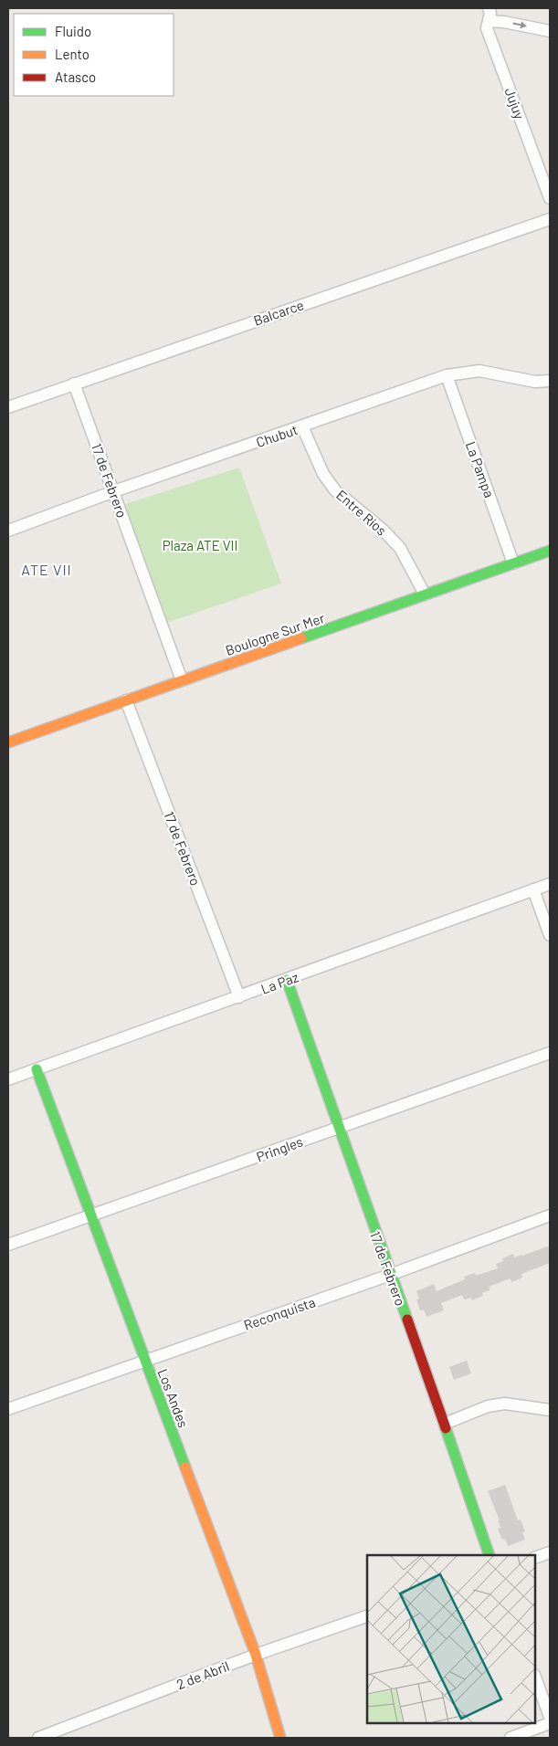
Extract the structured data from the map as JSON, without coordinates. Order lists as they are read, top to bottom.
{
  "streets": {
    "street": [
      "Jujuy",
      "Balcarce",
      "Chubut",
      "La Pampa",
      "17 de Febrero",
      "Entre Ríos",
      "Boulogne Sur Mer",
      "La Paz",
      "Pringles",
      "Reconquista",
      "Los Andes",
      "2 de Abril"
    ]
  },
  "crossings": [
    ["Balcarce", "17 de Febrero"],
    ["Chubut", "La Pampa"],
    ["Chubut", "17 de Febrero"],
    ["Chubut", "Entre Ríos"],
    ["La Pampa", "Boulogne Sur Mer"],
    ["17 de Febrero", "Boulogne Sur Mer"],
    ["17 de Febrero", "La Paz"],
    ["17 de Febrero", "Pringles"],
    ["17 de Febrero", "Reconquista"],
    ["Entre Ríos", "Boulogne Sur Mer"],
    ["La Paz", "Los Andes"],
    ["Pringles", "Los Andes"],
    ["Reconquista", "Los Andes"],
    ["Los Andes", "2 de Abril"]
  ],
  "districts": ["ATE VII"],
  "parks": ["Plaza ATE VII"],
  "legend": ["Fluido", "Lento", "Atasco"]
}
